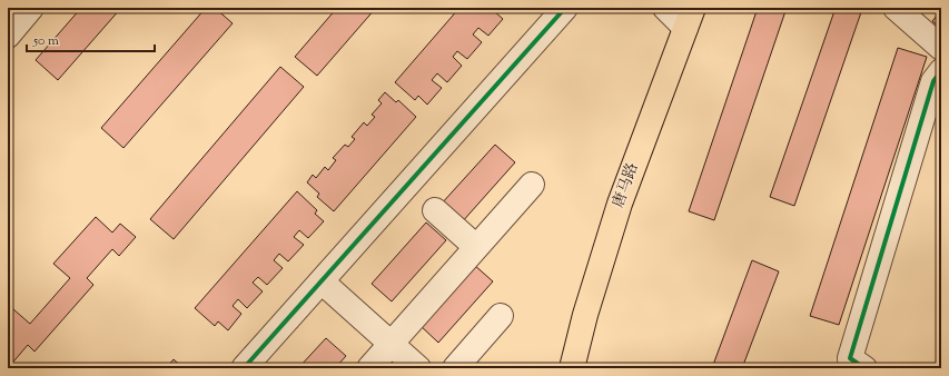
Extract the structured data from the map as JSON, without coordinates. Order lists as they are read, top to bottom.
{
  "streets": {
    "main road": ["唐马路"]
  },
  "scale_bar": "50 m"
}
